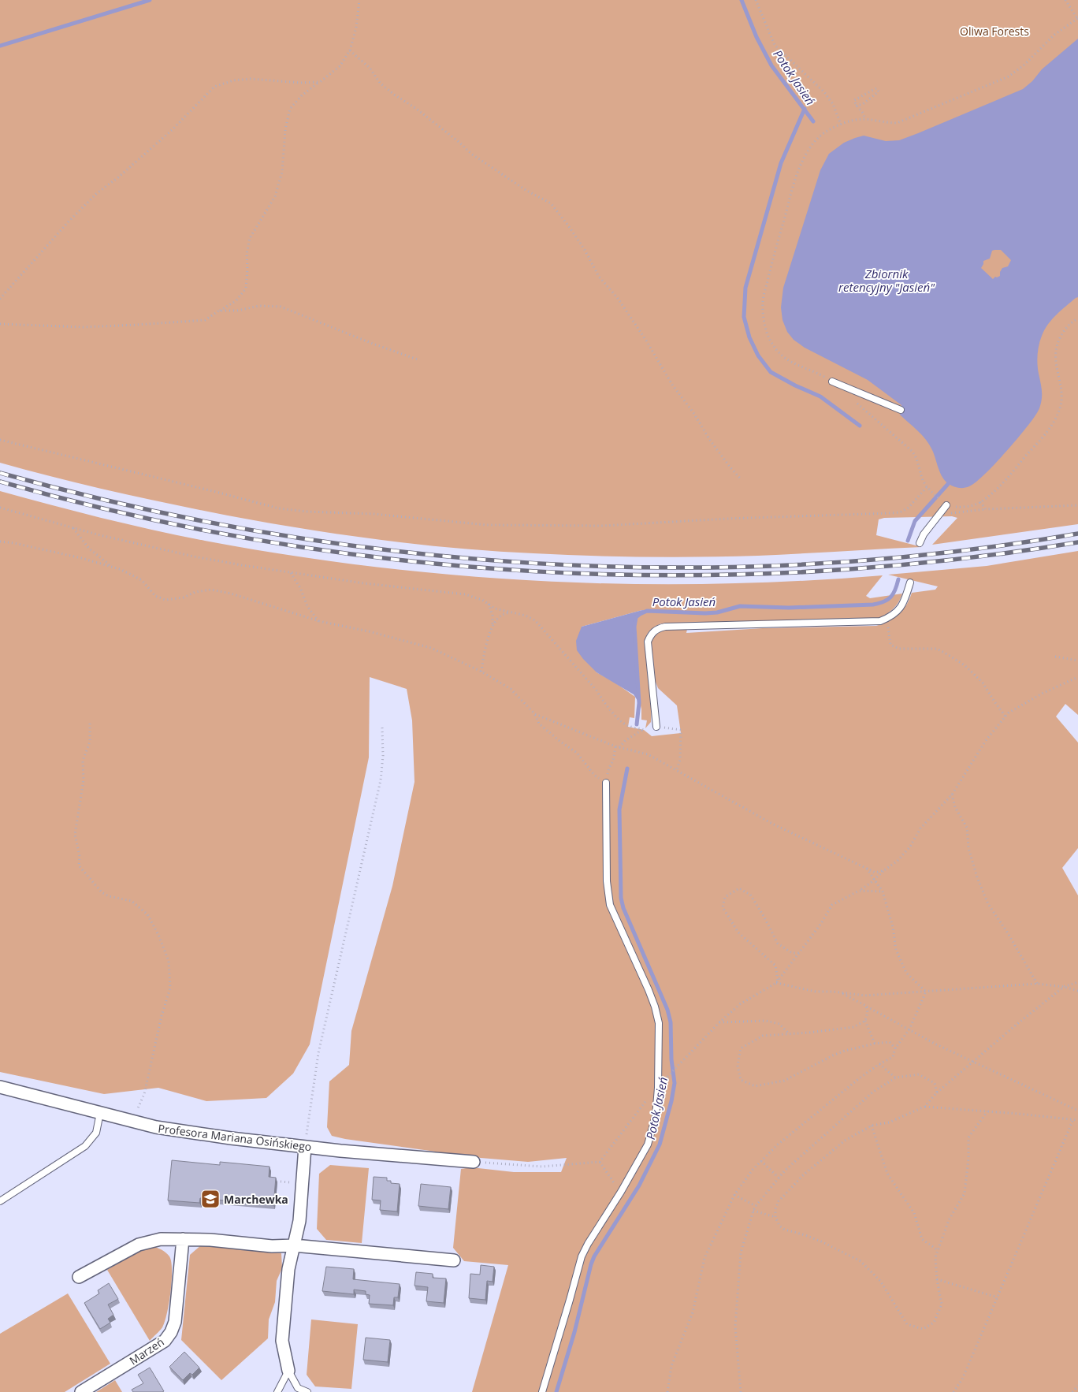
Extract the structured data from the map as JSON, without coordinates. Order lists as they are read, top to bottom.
{
  "streets": {
    "street": ["Profesora Mariana Osińskiego", "Marzeń"]
  },
  "water": ["Potok Jasień", "Zbiornik retencyjny \"Jasień\""],
  "parks": ["Oliwa Forests"],
  "places": {
    "school or university": ["Marchewka"]
  }
}
